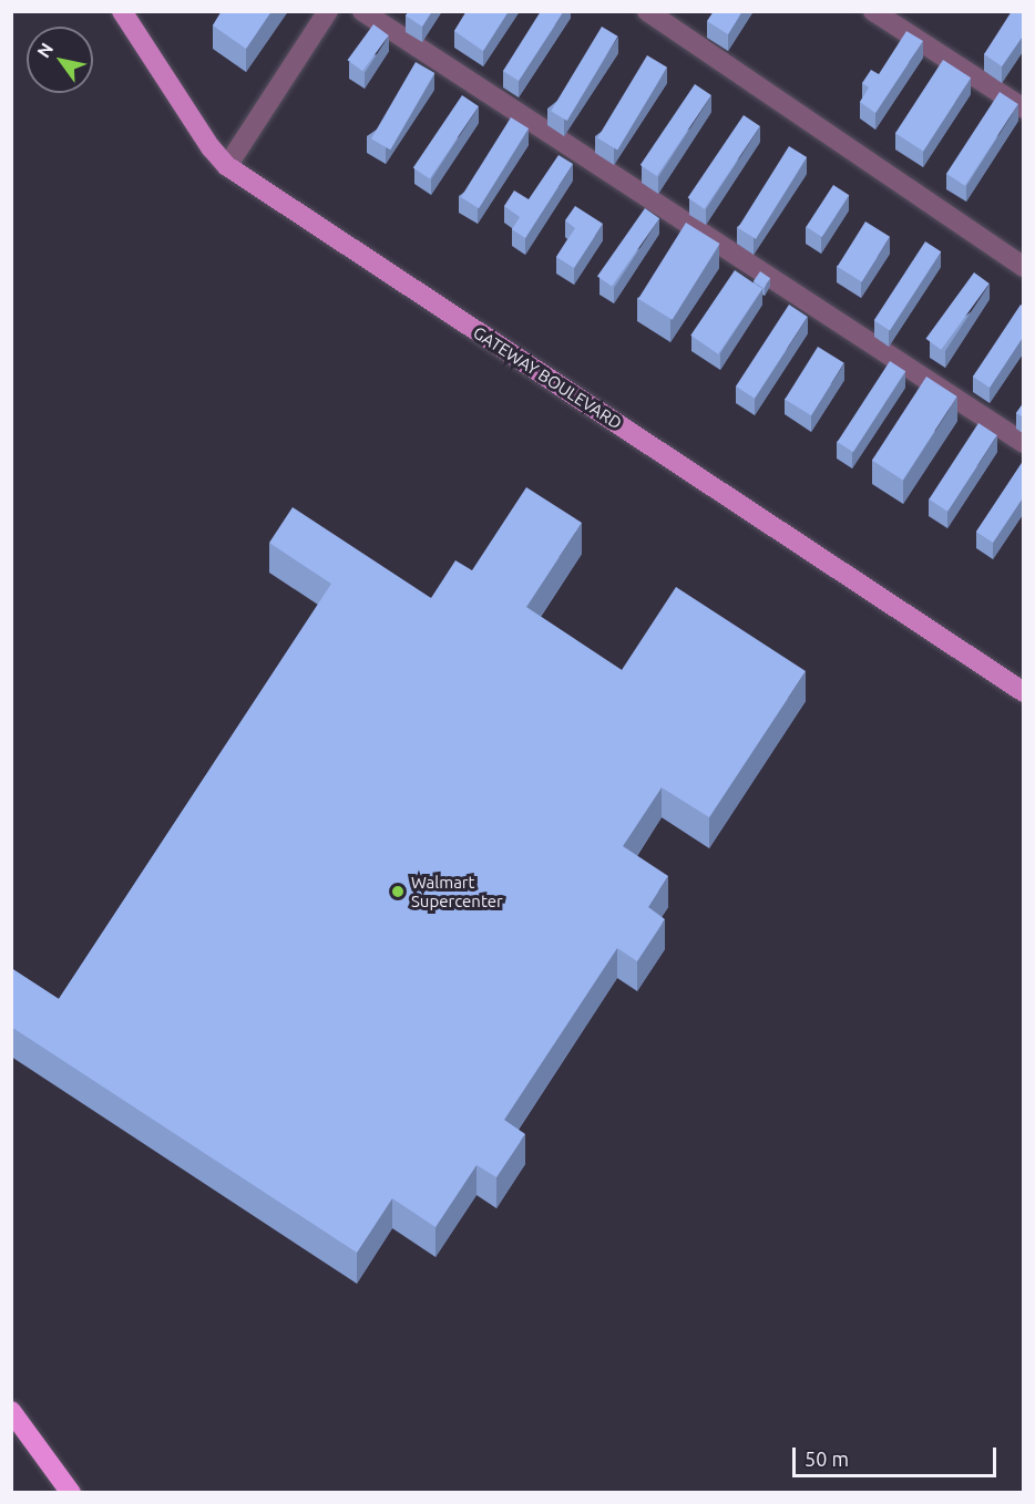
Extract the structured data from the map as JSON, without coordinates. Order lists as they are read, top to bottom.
{
  "streets": {
    "main road": ["GATEWAY BOULEVARD"]
  },
  "places": ["Walmart Supercenter"],
  "scale_bar": "50 m",
  "north": "top left"
}
